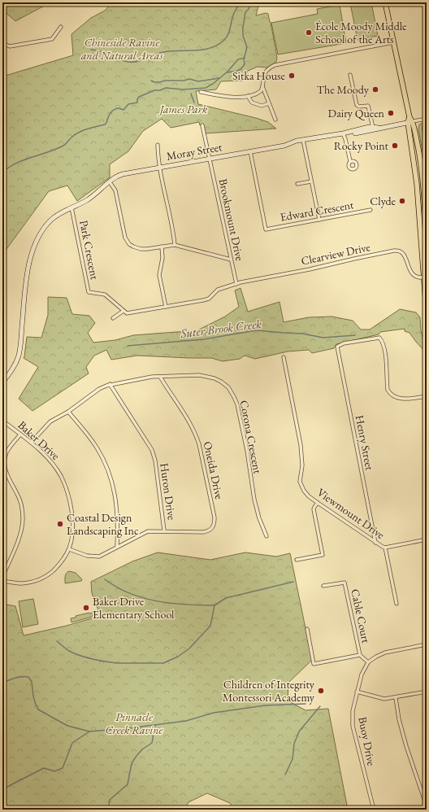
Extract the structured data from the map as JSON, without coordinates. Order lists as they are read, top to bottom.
{
  "streets": {
    "street": [
      "Moray Street",
      "Edward Crescent",
      "Brookmount Drive",
      "Park Crescent",
      "Clearview Drive",
      "Corona Crescent",
      "Baker Drive",
      "Henry Street",
      "Oneida Drive",
      "Huron Drive",
      "Viewmount Drive",
      "Cable Court",
      "Buoy Drive"
    ]
  },
  "crossings": [
    ["Moray Street", "Edward Crescent"],
    ["Moray Street", "Brookmount Drive"],
    ["Moray Street", "Park Crescent"],
    ["Brookmount Drive", "Clearview Drive"],
    ["Corona Crescent", "Baker Drive"],
    ["Corona Crescent", "Oneida Drive"],
    ["Corona Crescent", "Huron Drive"],
    ["Baker Drive", "Huron Drive"],
    ["Henry Street", "Viewmount Drive"],
    ["Oneida Drive", "Huron Drive"]
  ],
  "water": ["Suter Brook Creek"],
  "parks": ["Chineside Ravine and Natural Areas", "James Park", "Pinnacle Creek Ravine"],
  "places": [
    "École Moody Middle School of the Arts",
    "Sitka House",
    "The Moody",
    "Dairy Queen",
    "Rocky Point",
    "Clyde",
    "Coastal Design Landscaping Inc",
    "Baker Drive Elementary School",
    "Children of Integrity Montessori Academy"
  ]
}
